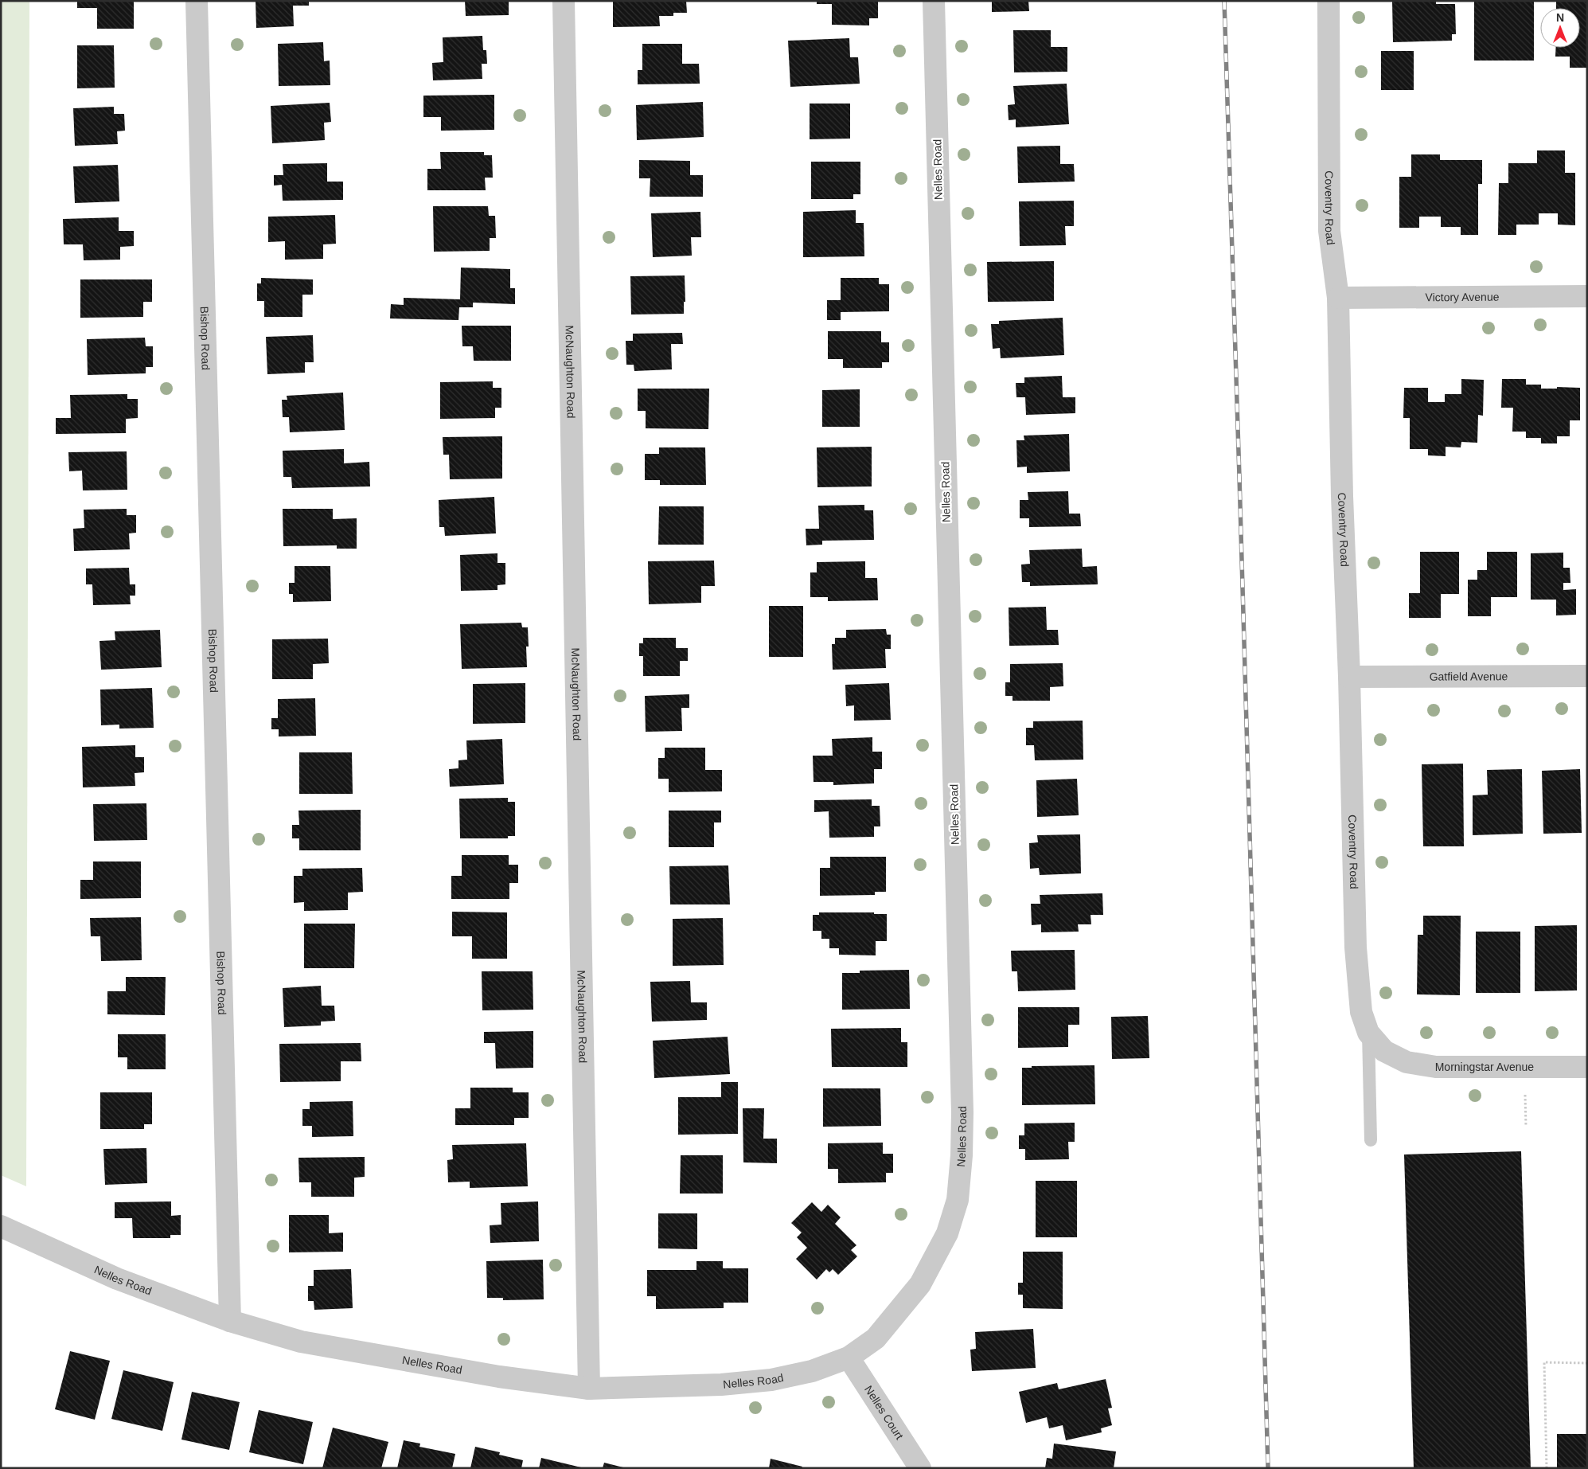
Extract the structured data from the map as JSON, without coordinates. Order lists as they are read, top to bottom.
{
  "streets": {
    "street": [
      "Nelles Road",
      "Coventry Road",
      "Victory Avenue",
      "Bishop Road",
      "McNaughton Road",
      "Gatfield Avenue",
      "Morningstar Avenue",
      "Nelles Court"
    ]
  },
  "crossings": [
    ["Nelles Road", "Bishop Road"],
    ["Nelles Road", "McNaughton Road"],
    ["Nelles Road", "Nelles Court"],
    ["Coventry Road", "Victory Avenue"],
    ["Coventry Road", "Gatfield Avenue"],
    ["Coventry Road", "Morningstar Avenue"]
  ],
  "north": "top"
}
